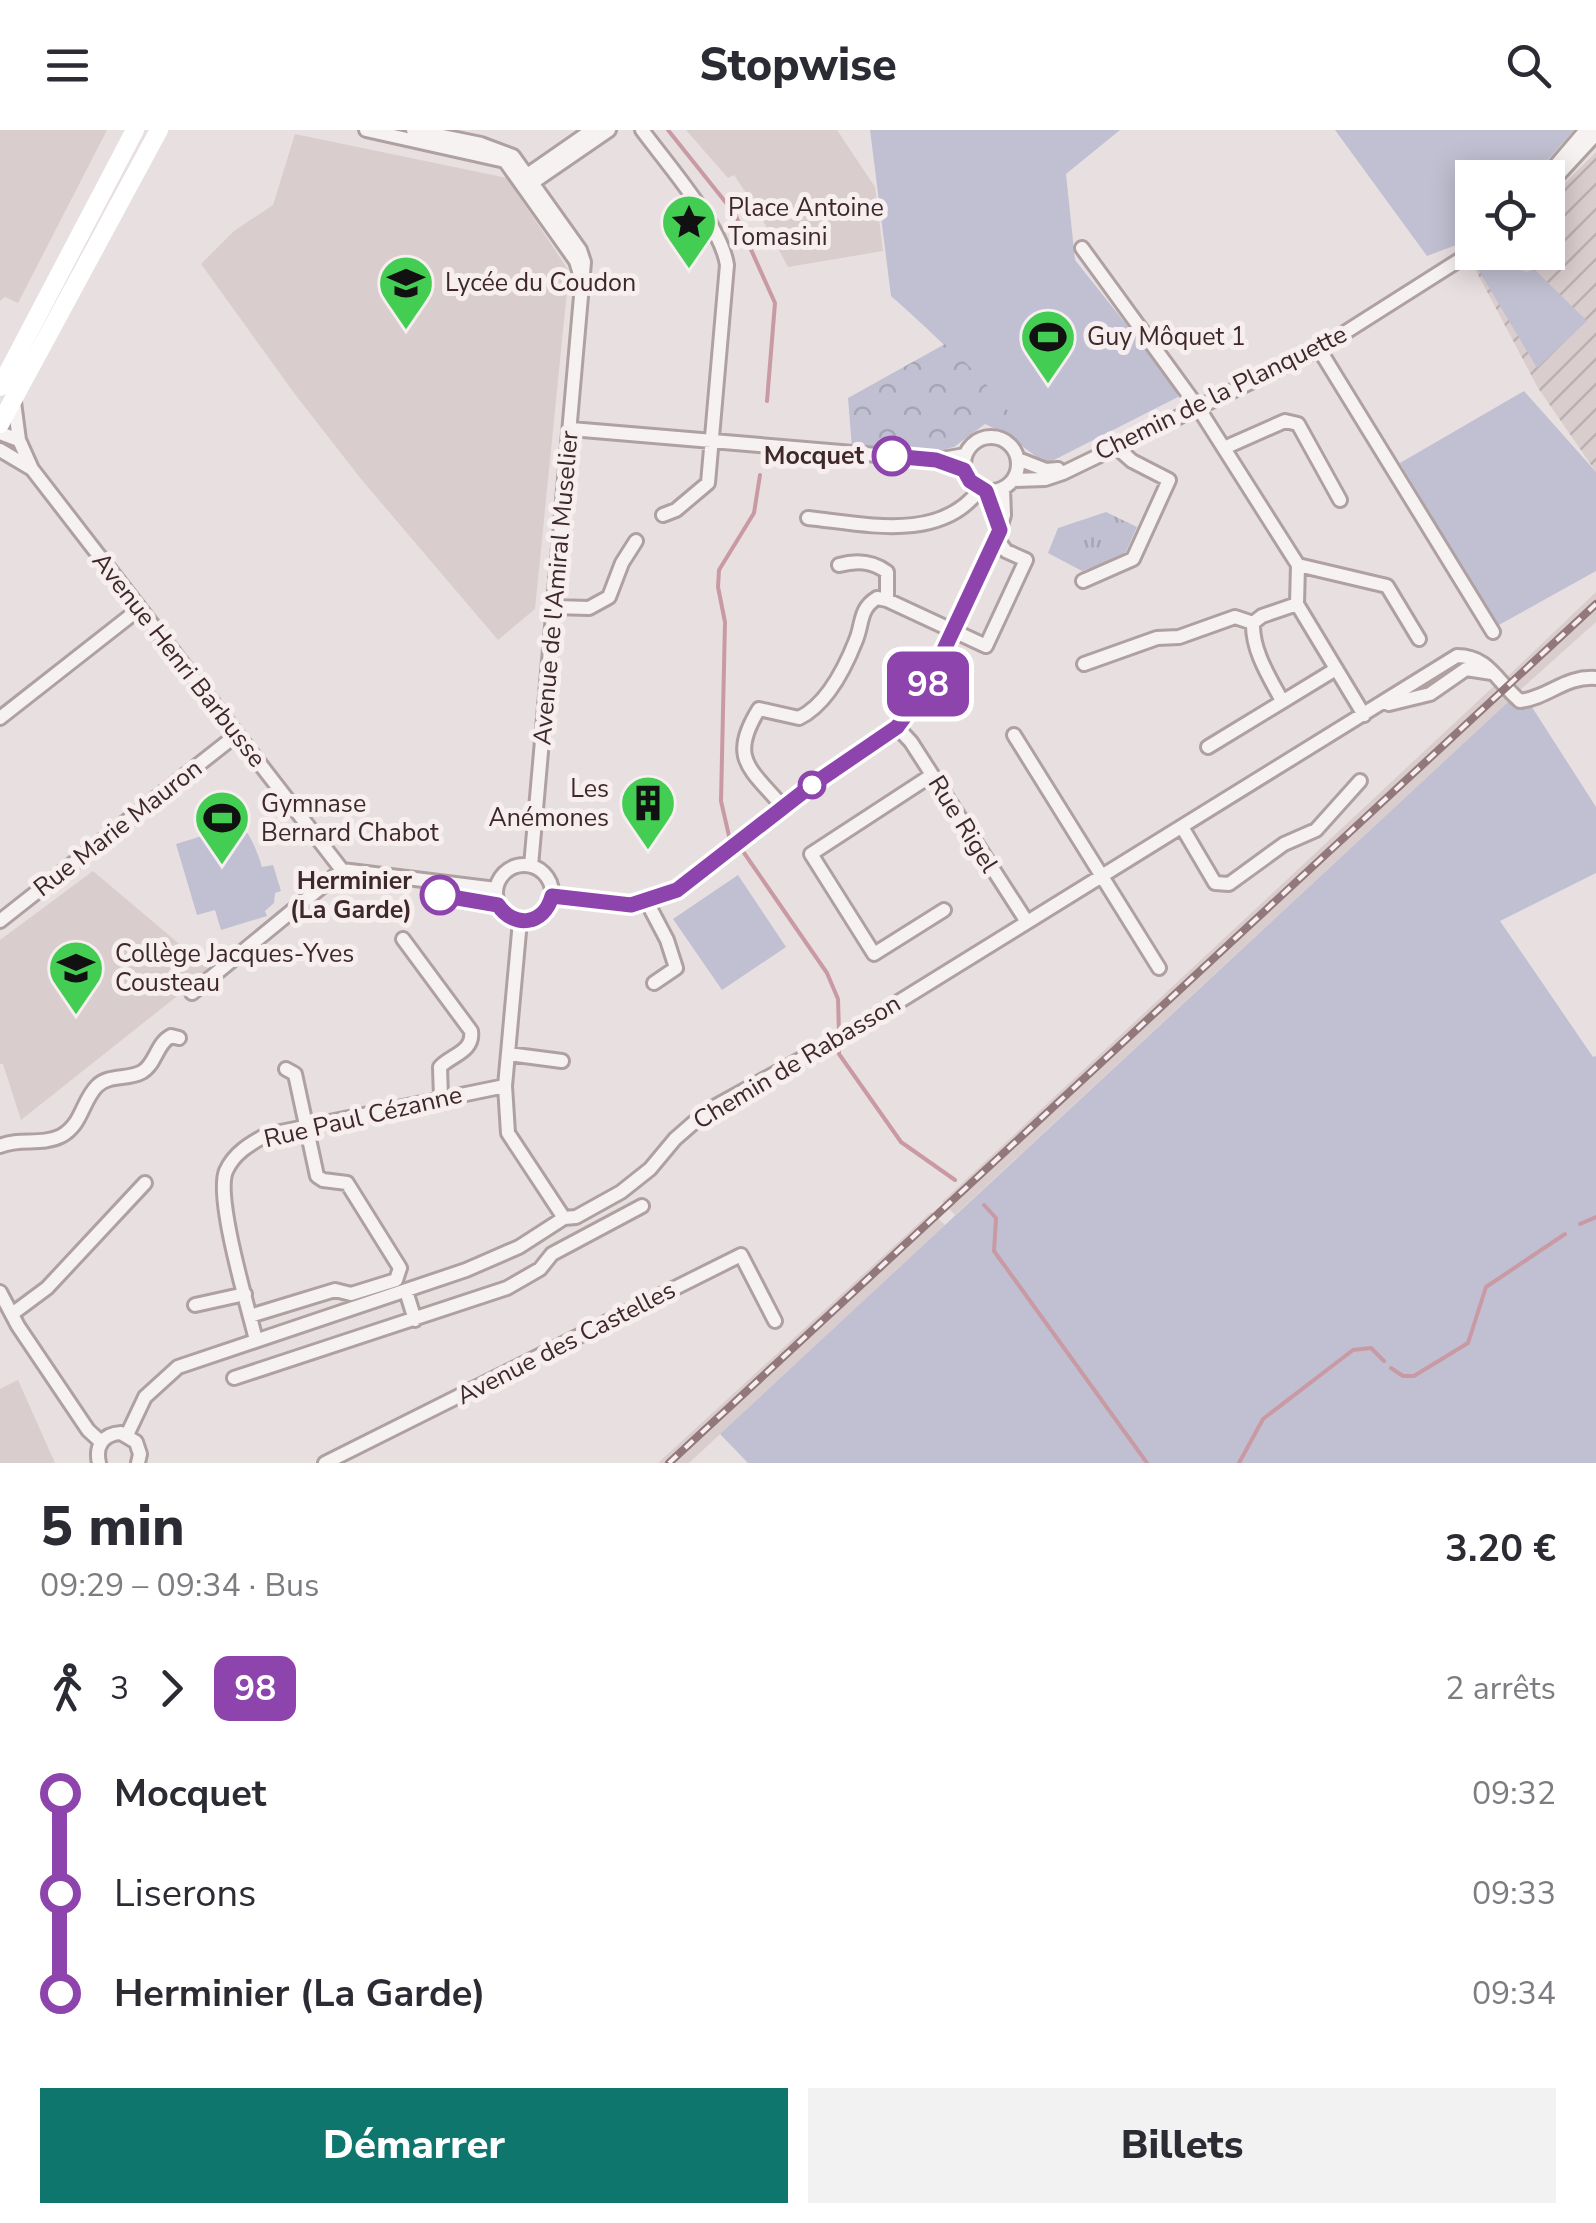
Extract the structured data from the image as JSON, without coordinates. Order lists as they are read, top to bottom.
{
  "streets": {
    "street": [
      "Chemin de la Planquette",
      "Avenue de l'Amiral Muselier",
      "Avenue Henri Barbusse",
      "Rue Rigel",
      "Rue Marie Mauron",
      "Chemin de Rabasson",
      "Rue Paul Cézanne",
      "Avenue des Castelles"
    ]
  },
  "crossings": [
    ["Avenue Henri Barbusse", "Rue Marie Mauron"],
    ["Rue Rigel", "Chemin de Rabasson"],
    ["Chemin de Rabasson", "Rue Paul Cézanne"]
  ],
  "places": {
    "place": ["Place Antoine Tomasini"],
    "school or university": ["Lycée du Coudon", "Collège Jacques-Yves Cousteau"],
    "sports": ["Guy Môquet 1", "Gymnase Bernard Chabot"],
    "other": ["Mocquet", "Herminier (La Garde)"],
    "building": ["Les Anémones"]
  },
  "lines": ["bus line 98"],
  "page": {
    "header": "Stopwise",
    "on_map": "98",
    "heading": ["5 min", "09:29 – 09:34 · Bus", "3.20 €"],
    "legs": ["3", "98", "2 arrêts"],
    "list": [
      {
        "name": "Mocquet",
        "value": "09:32"
      },
      {
        "name": "Liserons",
        "value": "09:33"
      },
      {
        "name": "Herminier (La Garde)",
        "value": "09:34"
      }
    ],
    "buttons": ["Démarrer", "Billets"]
  }
}
